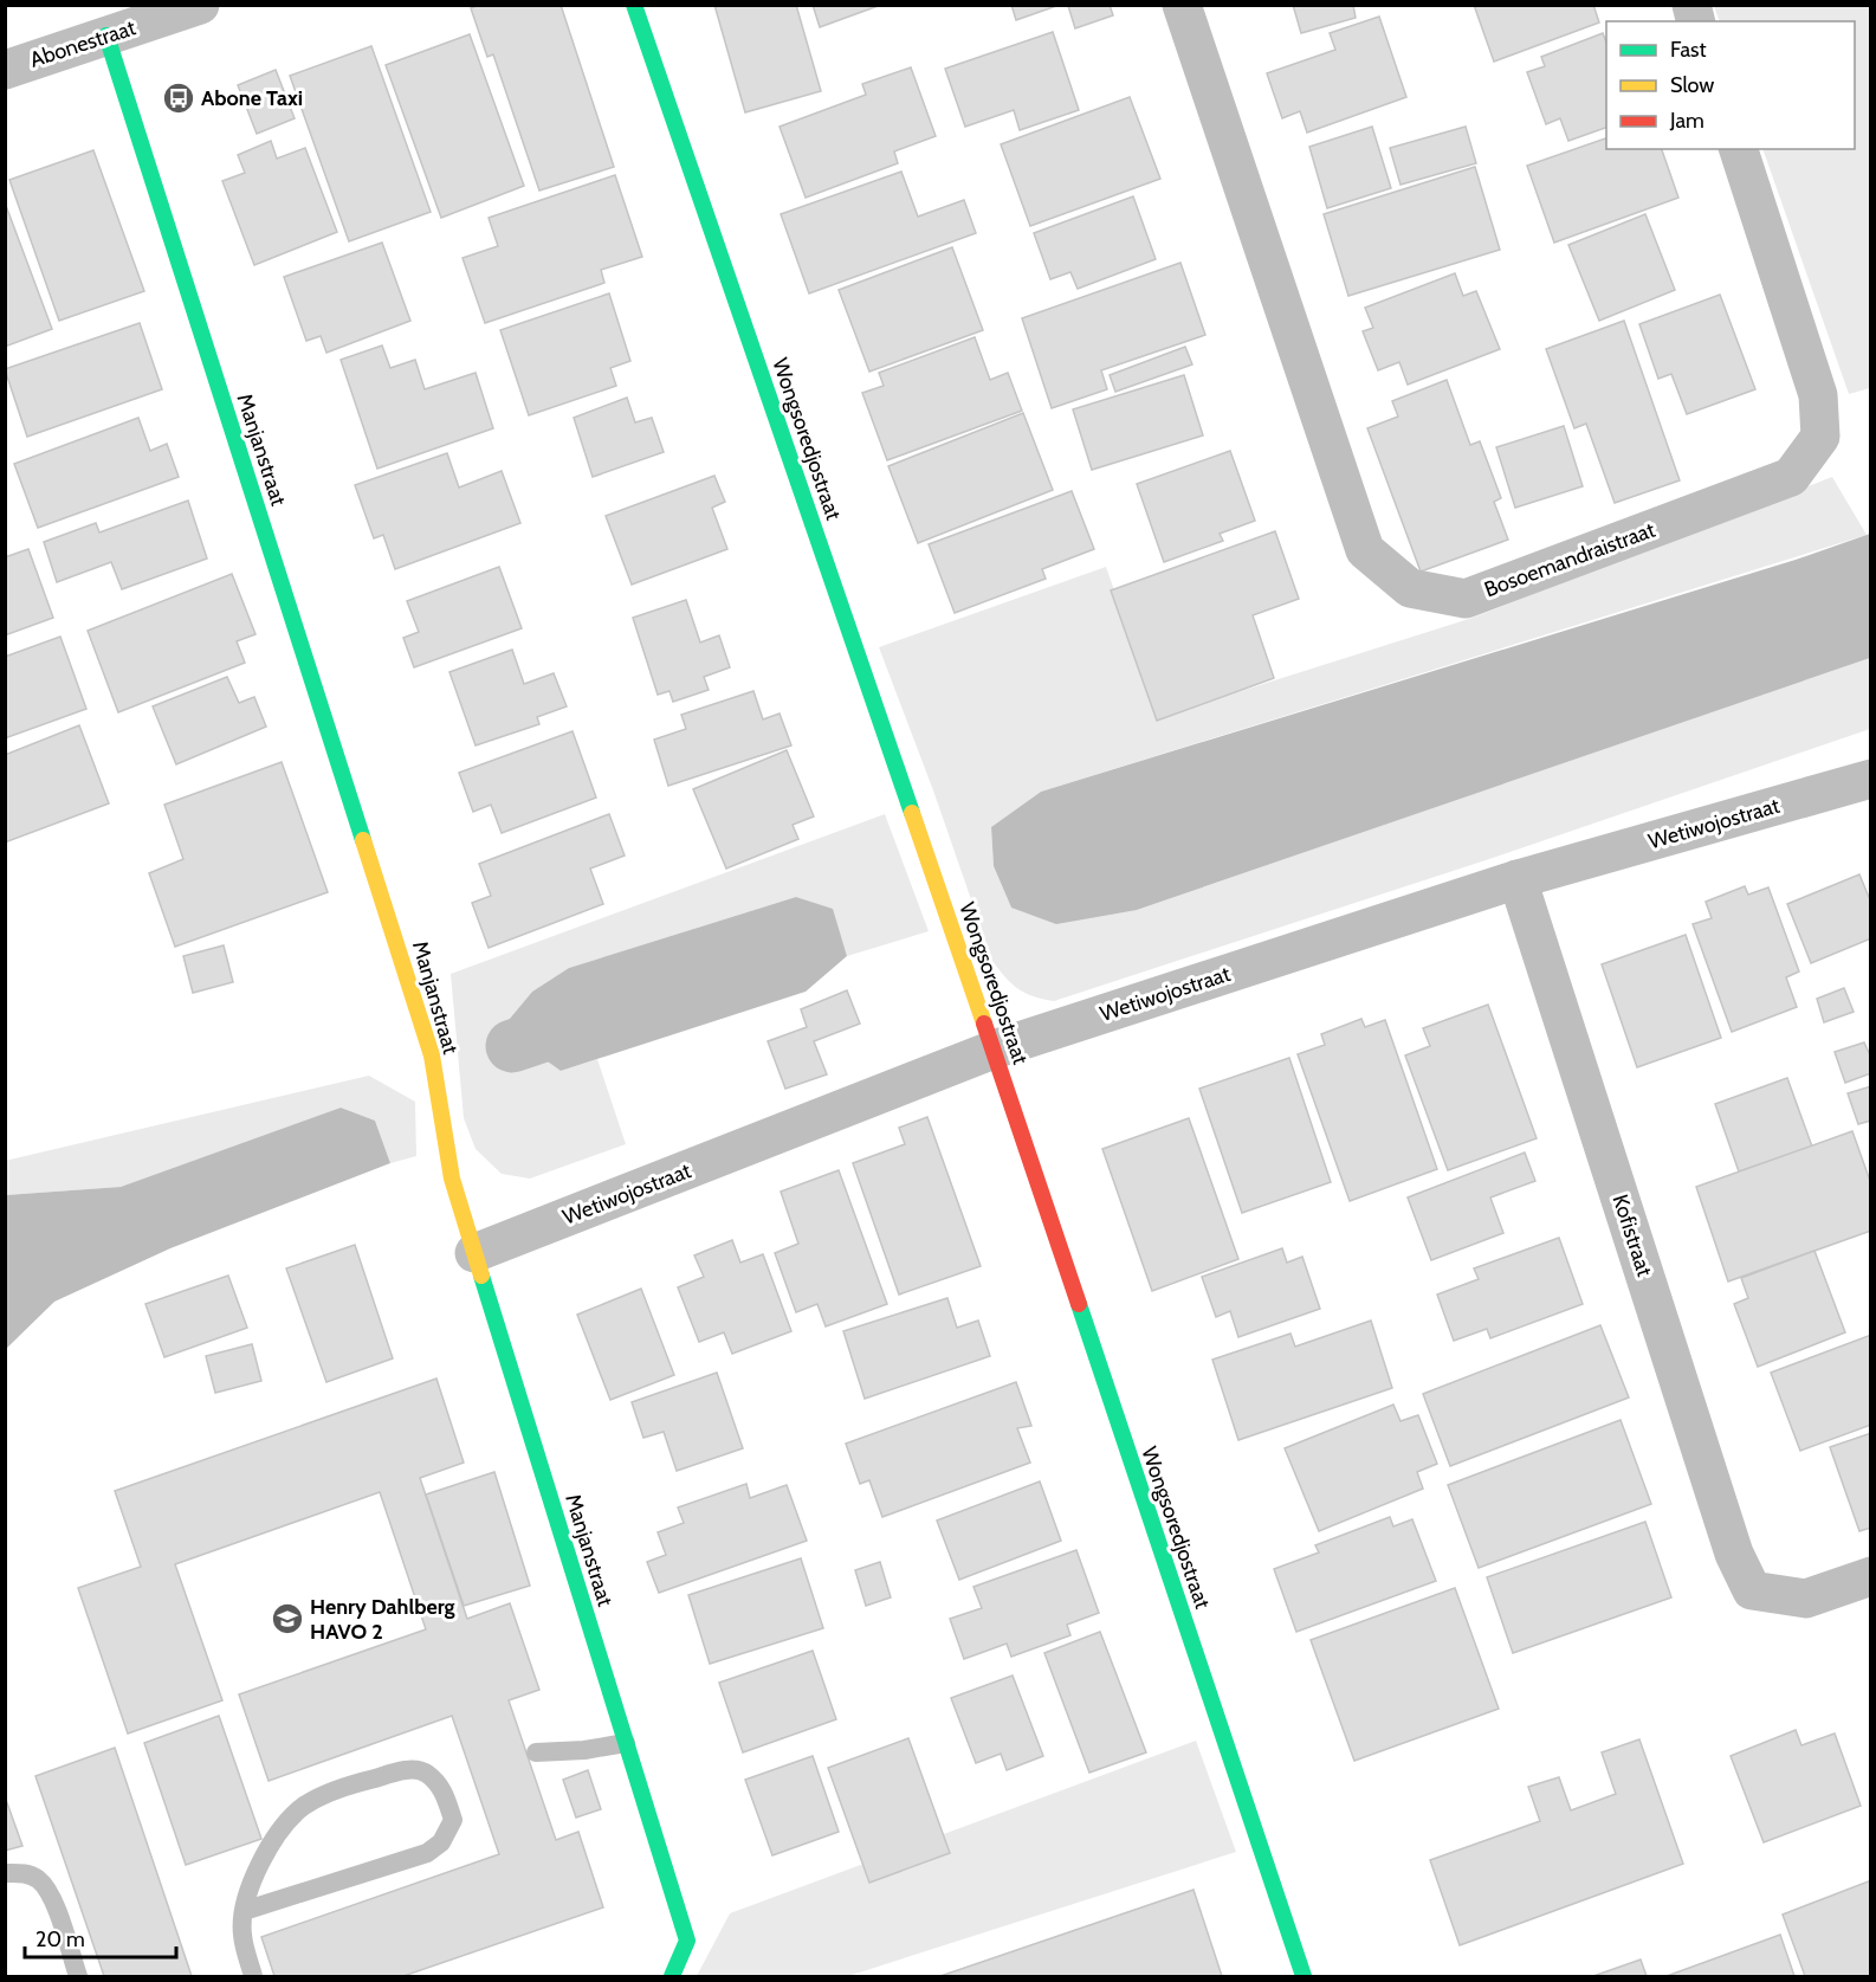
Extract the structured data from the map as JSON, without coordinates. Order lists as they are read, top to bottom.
{
  "streets": {
    "street": [
      "Abonestraat",
      "Wongsoredjostraat",
      "Manjanstraat",
      "Bosoemandraistraat",
      "Wetiwojostraat",
      "Kofistraat"
    ]
  },
  "crossings": [
    ["Abonestraat", "Manjanstraat"],
    ["Wongsoredjostraat", "Wetiwojostraat"],
    ["Manjanstraat", "Wetiwojostraat"],
    ["Wetiwojostraat", "Kofistraat"]
  ],
  "places": {
    "bus stop": ["Abone Taxi"],
    "school or university": ["Henry Dahlberg HAVO 2"]
  },
  "legend": ["Fast", "Slow", "Jam"],
  "scale_bar": "20 m"
}
